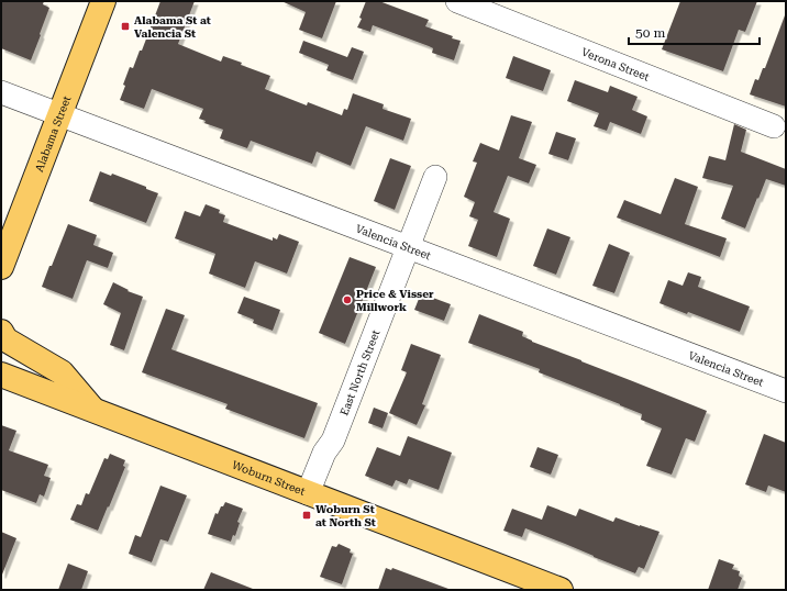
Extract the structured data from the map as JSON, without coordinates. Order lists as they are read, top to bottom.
{
  "streets": {
    "main road": ["Alabama Street", "Woburn Street"],
    "street": ["Verona Street", "Valencia Street", "East North Street"]
  },
  "crossings": [
    ["Alabama Street", "Valencia Street"],
    ["Valencia Street", "East North Street"],
    ["East North Street", "Woburn Street"]
  ],
  "places": {
    "transit": ["Alabama St at Valencia St", "Woburn St at North St"],
    "other": ["Price & Visser Millwork"]
  },
  "scale_bar": "50 m"
}
